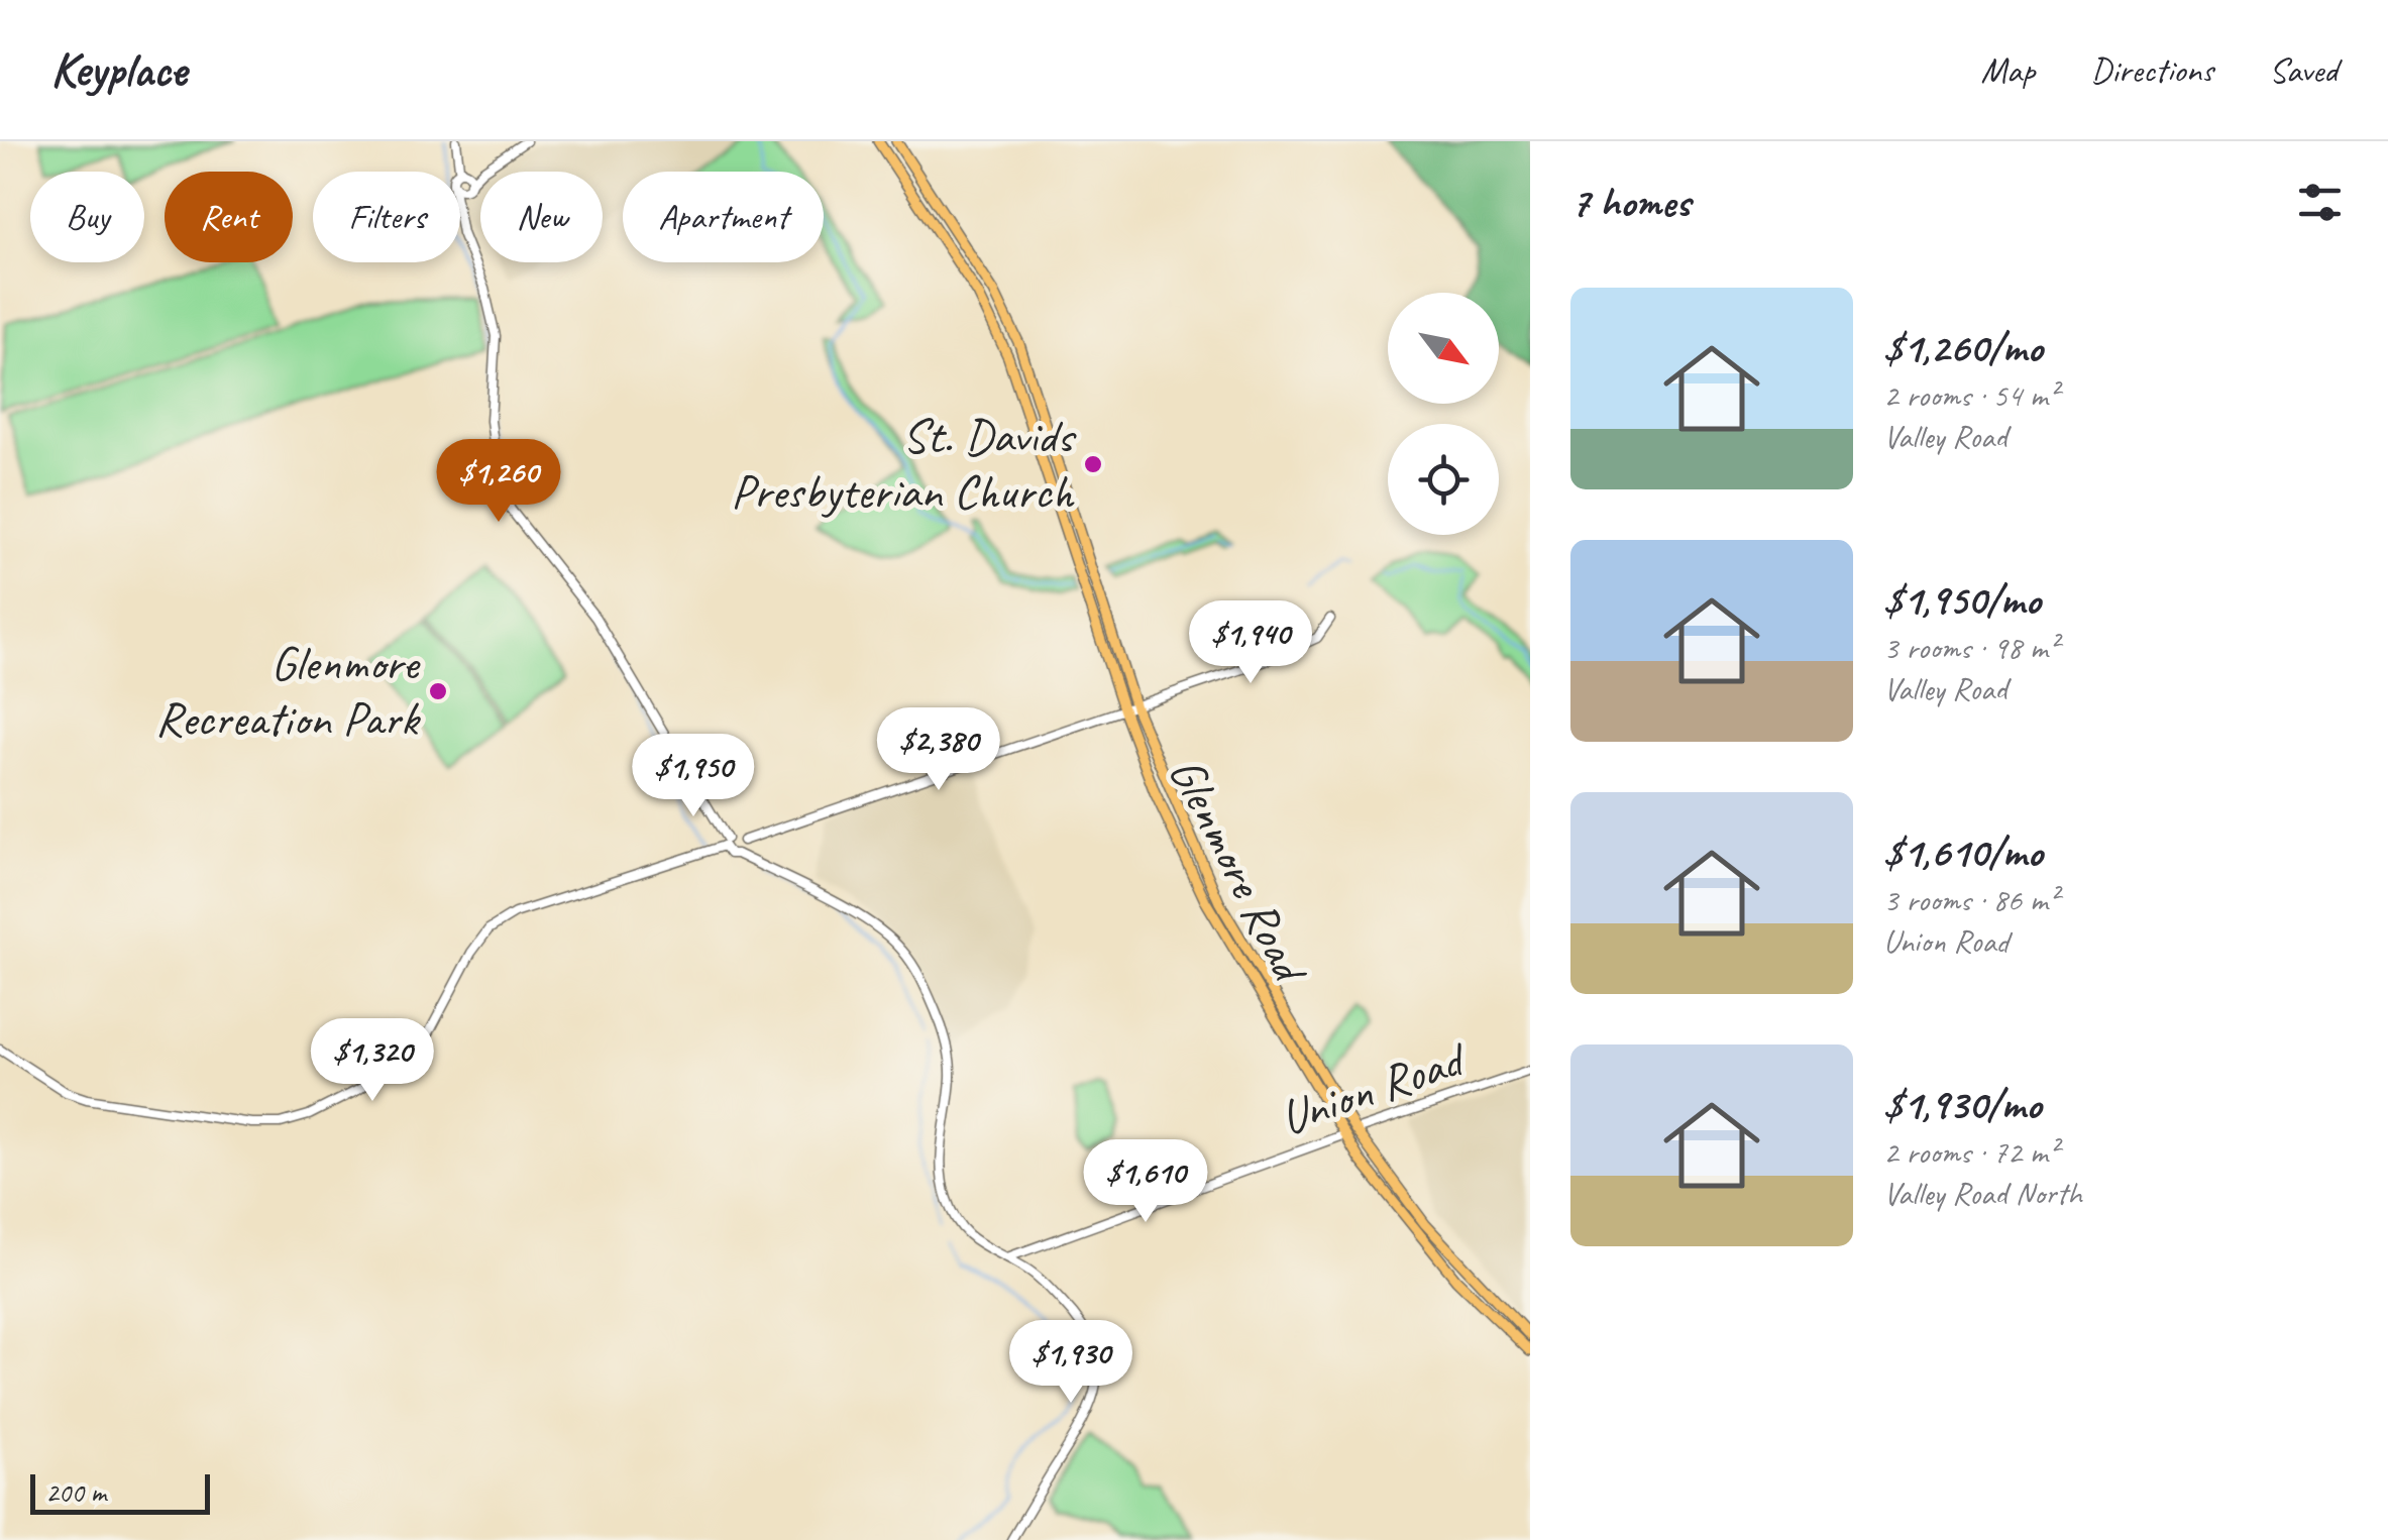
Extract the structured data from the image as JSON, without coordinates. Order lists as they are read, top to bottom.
{
  "streets": {
    "main road": ["Glenmore Road", "Union Road"]
  },
  "crossings": [
    ["Glenmore Road", "Union Road"]
  ],
  "places": ["St. Davids Presbyterian Church", "Glenmore Recreation Park"],
  "scale_bar": "200 m",
  "north": "bottom right",
  "page": {
    "header": "Keyplace",
    "nav": ["Map", "Directions", "Saved"],
    "heading": "7 homes",
    "chip": [
      "Buy",
      "Rent",
      "Filters",
      "New",
      "Apartment"
    ],
    "list": [
      {
        "name": "$1,260/mo",
        "note": "2 rooms · 54 m² · Valley Road"
      },
      {
        "name": "$1,950/mo",
        "note": "3 rooms · 98 m² · Valley Road"
      },
      {
        "name": "$1,610/mo",
        "note": "3 rooms · 86 m² · Union Road"
      },
      {
        "name": "$1,930/mo",
        "note": "2 rooms · 72 m² · Valley Road North"
      }
    ],
    "price": [
      "$1,260",
      "$1,940",
      "$2,380",
      "$1,950",
      "$1,320",
      "$1,610",
      "$1,930"
    ],
    "scale": "200 m"
  }
}
